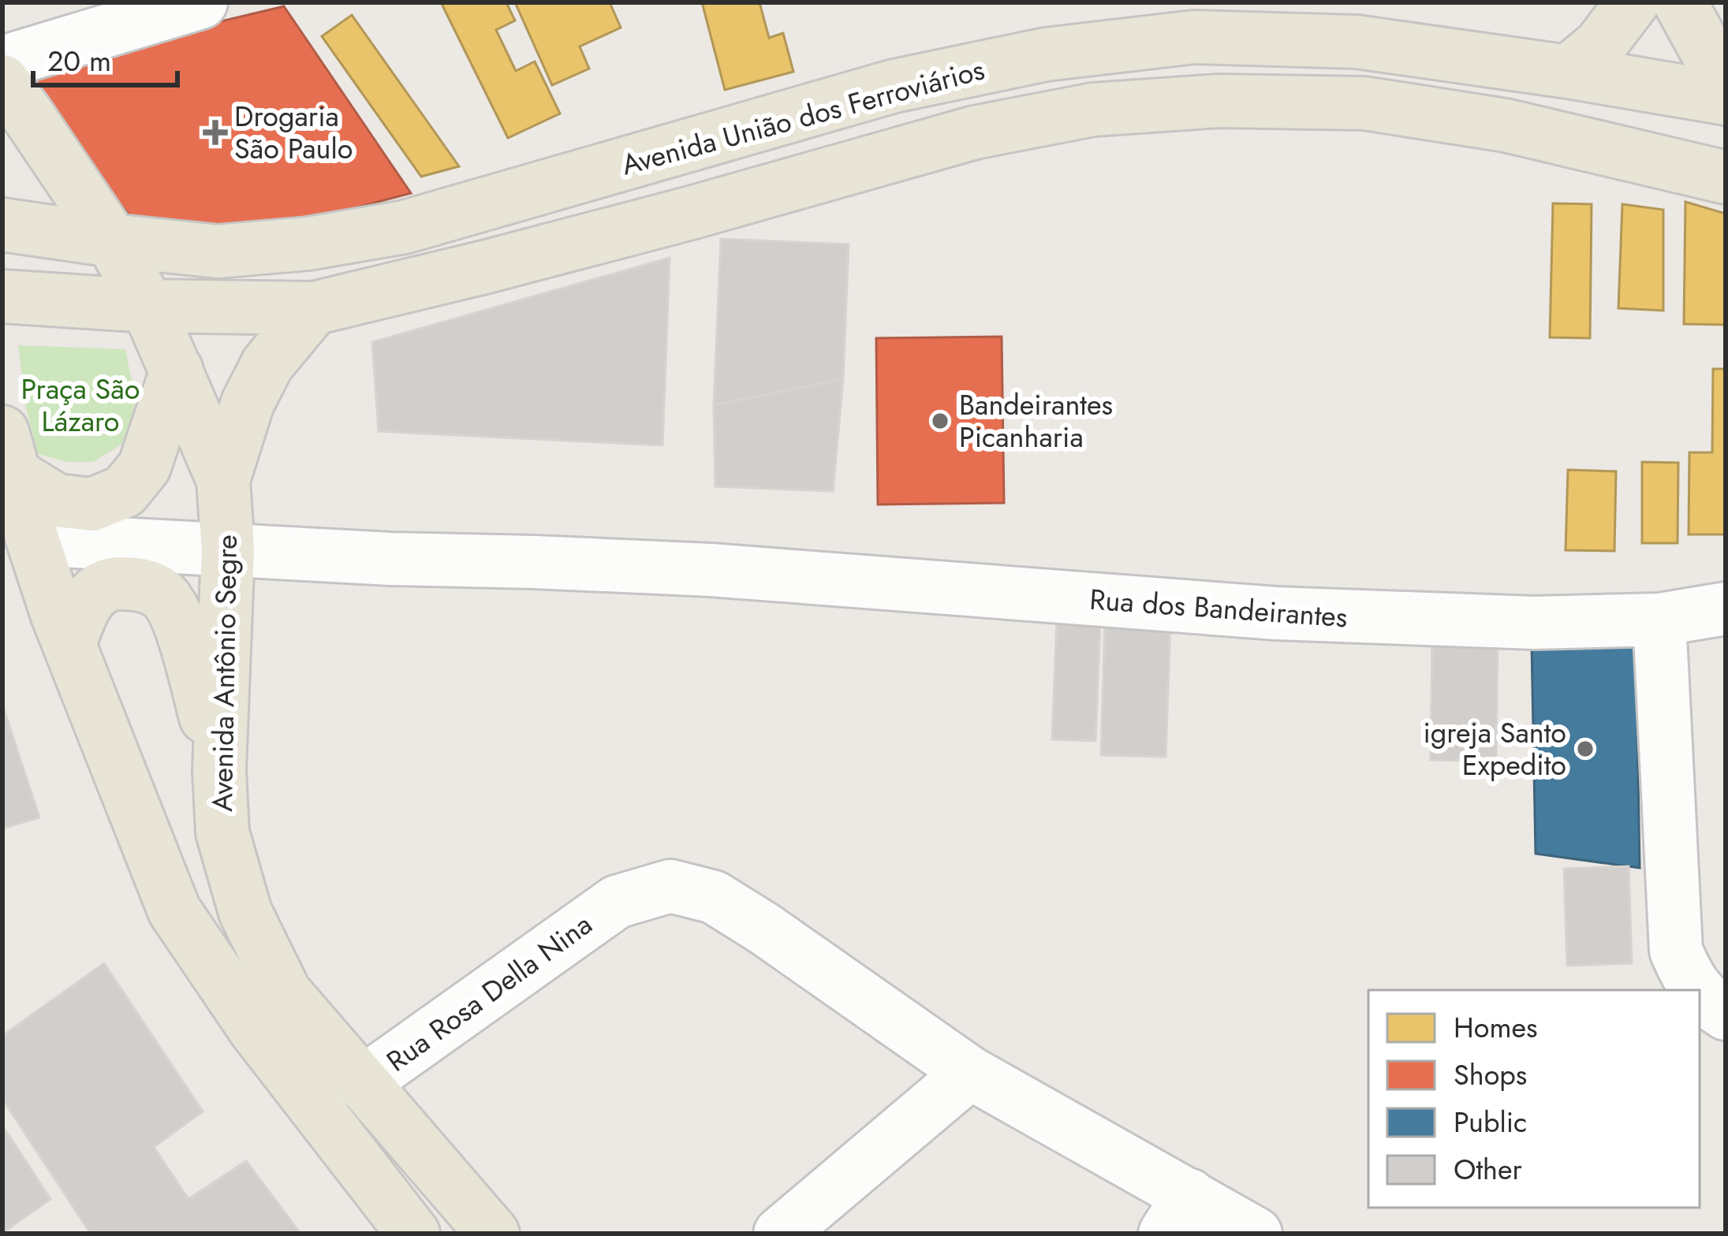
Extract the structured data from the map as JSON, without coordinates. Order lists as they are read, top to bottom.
{
  "streets": {
    "main road": ["Avenida União dos Ferroviários", "Avenida Antônio Segre"],
    "street": ["Rua dos Bandeirantes", "Rua Rosa Della Nina"]
  },
  "crossings": [
    ["Avenida União dos Ferroviários", "Avenida Antônio Segre"],
    ["Rua dos Bandeirantes", "Avenida Antônio Segre"],
    ["Avenida Antônio Segre", "Rua Rosa Della Nina"]
  ],
  "parks": ["Praça São Lázaro"],
  "places": {
    "health": ["Drogaria São Paulo"],
    "other": ["Bandeirantes Picanharia", "igreja Santo Expedito"]
  },
  "legend": [
    "Homes",
    "Shops",
    "Public",
    "Other"
  ],
  "scale_bar": "20 m"
}
